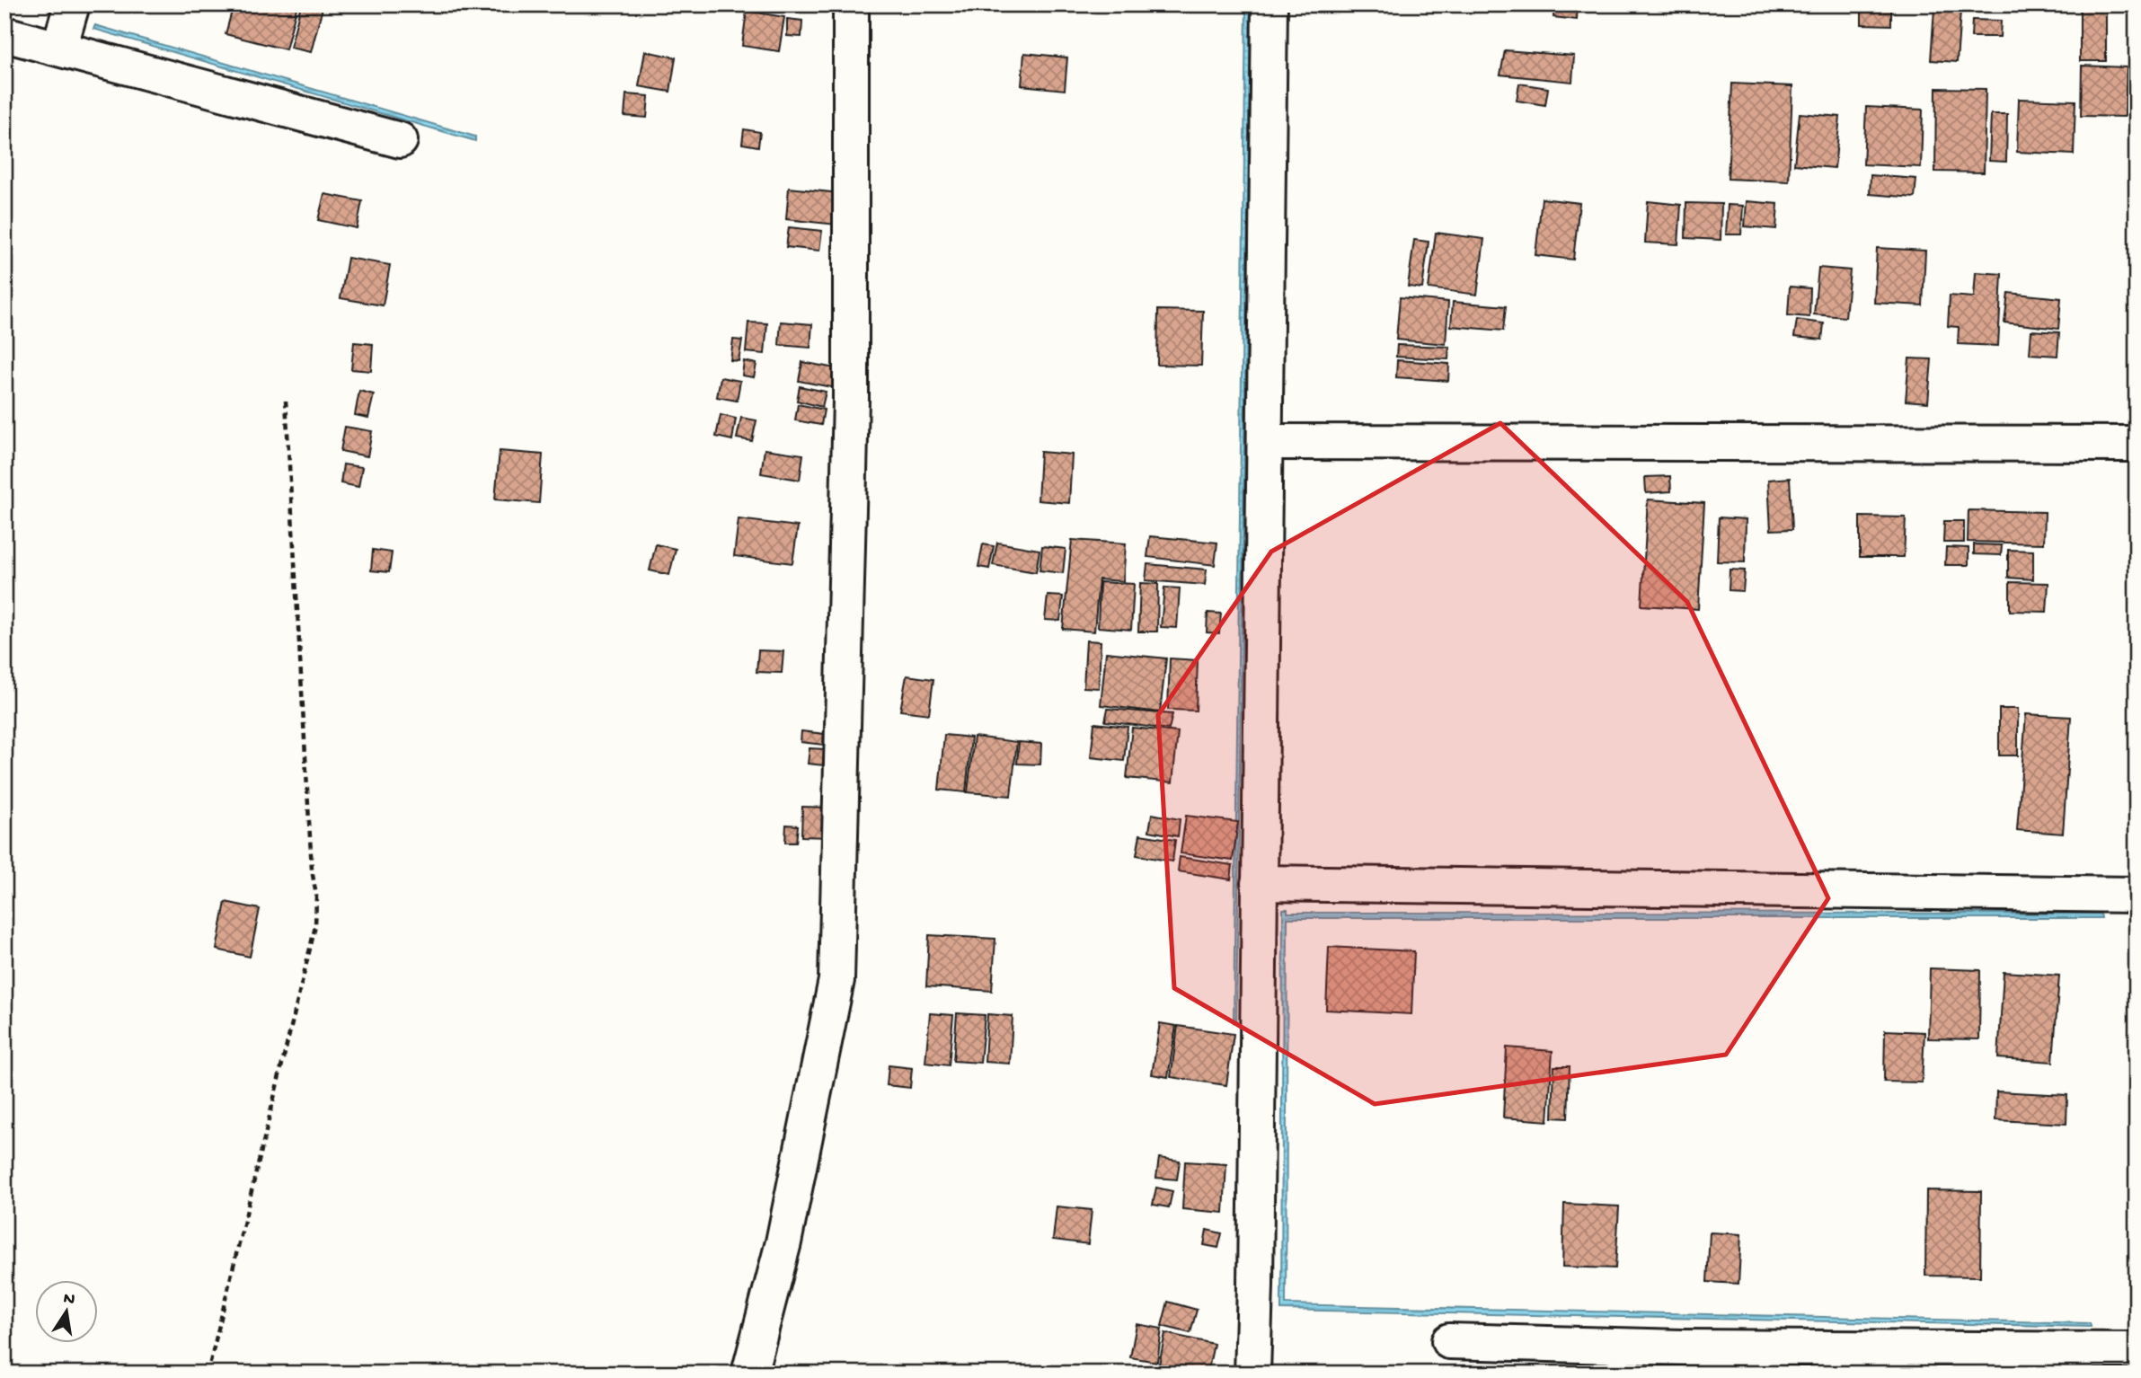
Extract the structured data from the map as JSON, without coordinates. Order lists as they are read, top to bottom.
{
  "north": "top"
}
